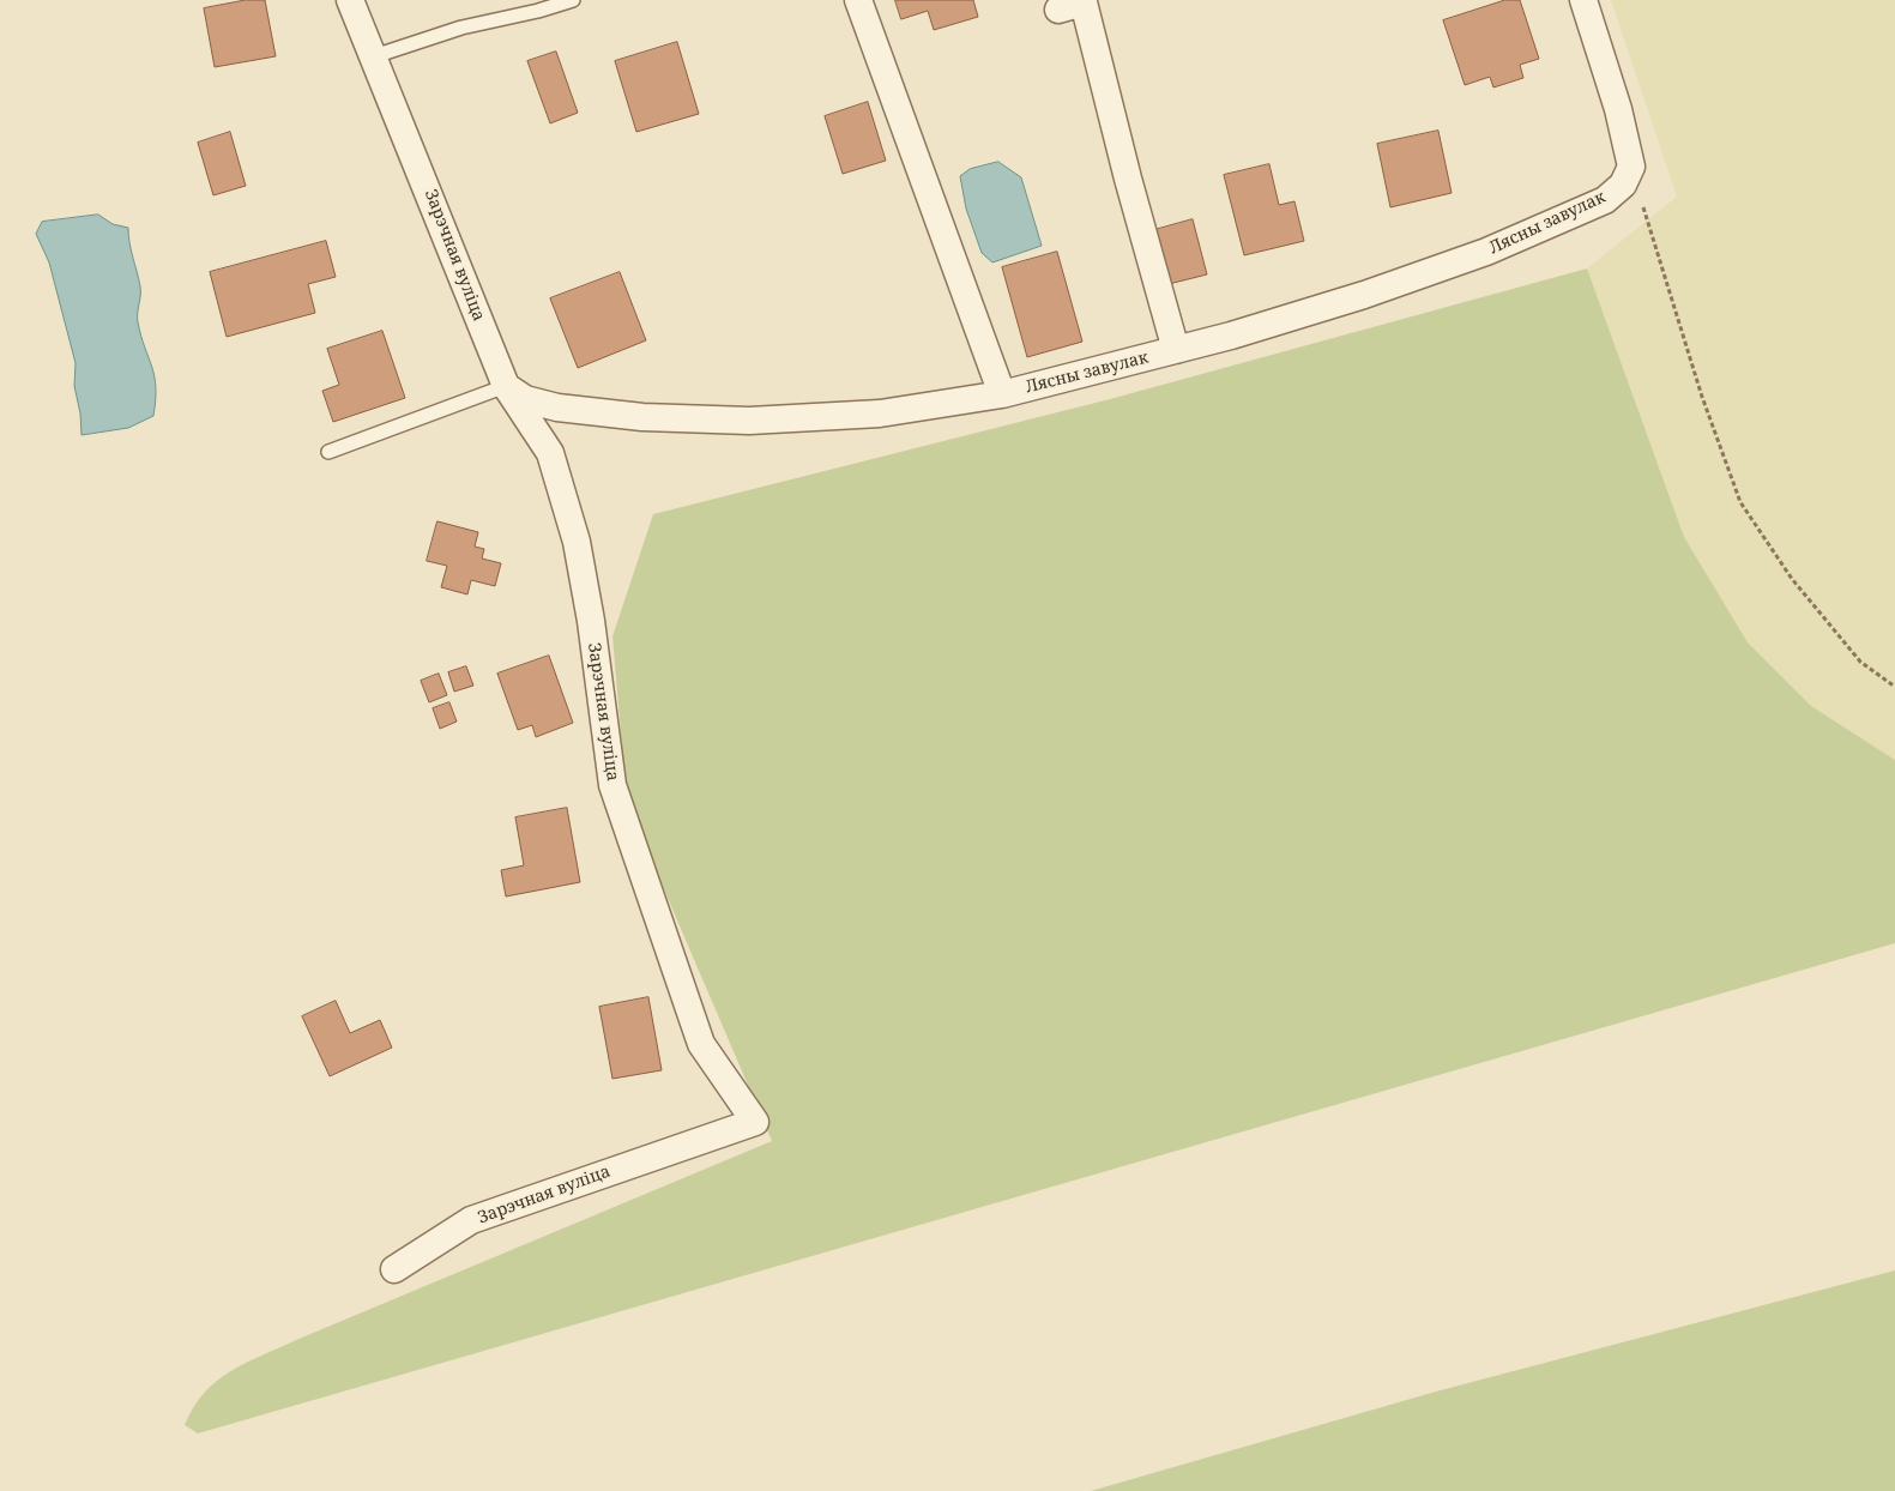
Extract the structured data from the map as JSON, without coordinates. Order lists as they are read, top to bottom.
{
  "streets": {
    "street": ["Лясны завулак", "Зарэчная вуліца"]
  },
  "crossings": [
    ["Лясны завулак", "Зарэчная вуліца"]
  ]
}
